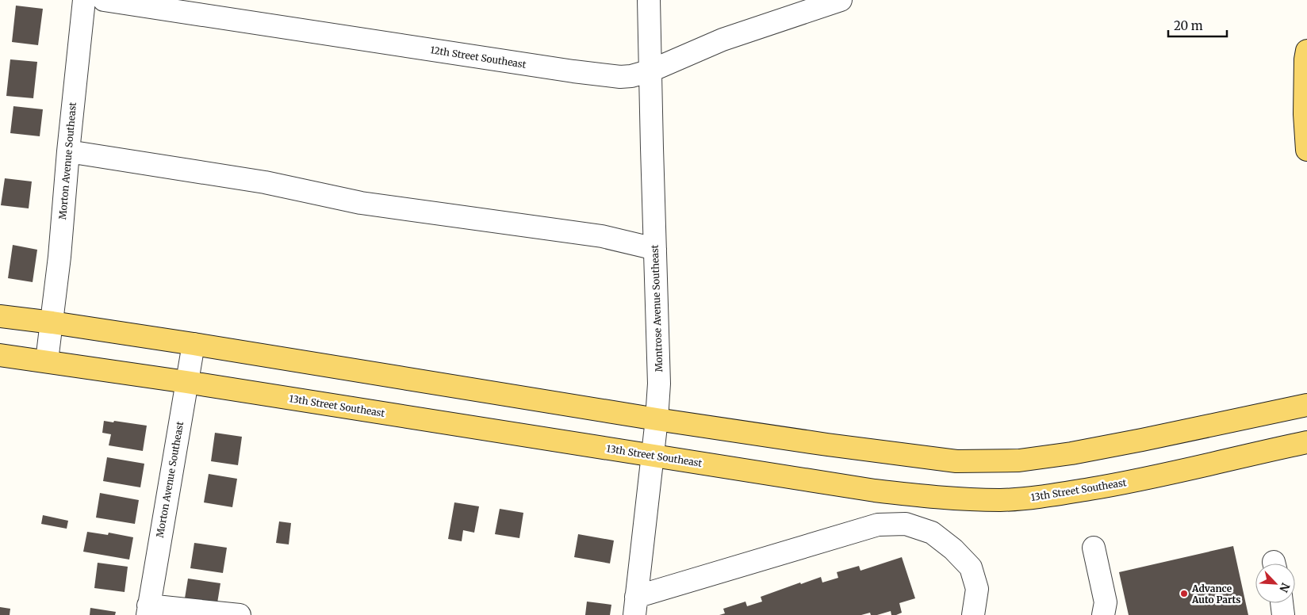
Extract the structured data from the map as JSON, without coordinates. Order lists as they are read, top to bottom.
{
  "streets": {
    "main road": ["13th Street Southeast"],
    "street": ["12th Street Southeast", "Morton Avenue Southeast", "Montrose Avenue Southeast"]
  },
  "crossings": [
    ["12th Street Southeast", "Montrose Avenue Southeast"],
    ["Morton Avenue Southeast", "13th Street Southeast"],
    ["Montrose Avenue Southeast", "13th Street Southeast"]
  ],
  "places": ["Advance Auto Parts"],
  "scale_bar": "20 m",
  "north": "bottom right"
}
